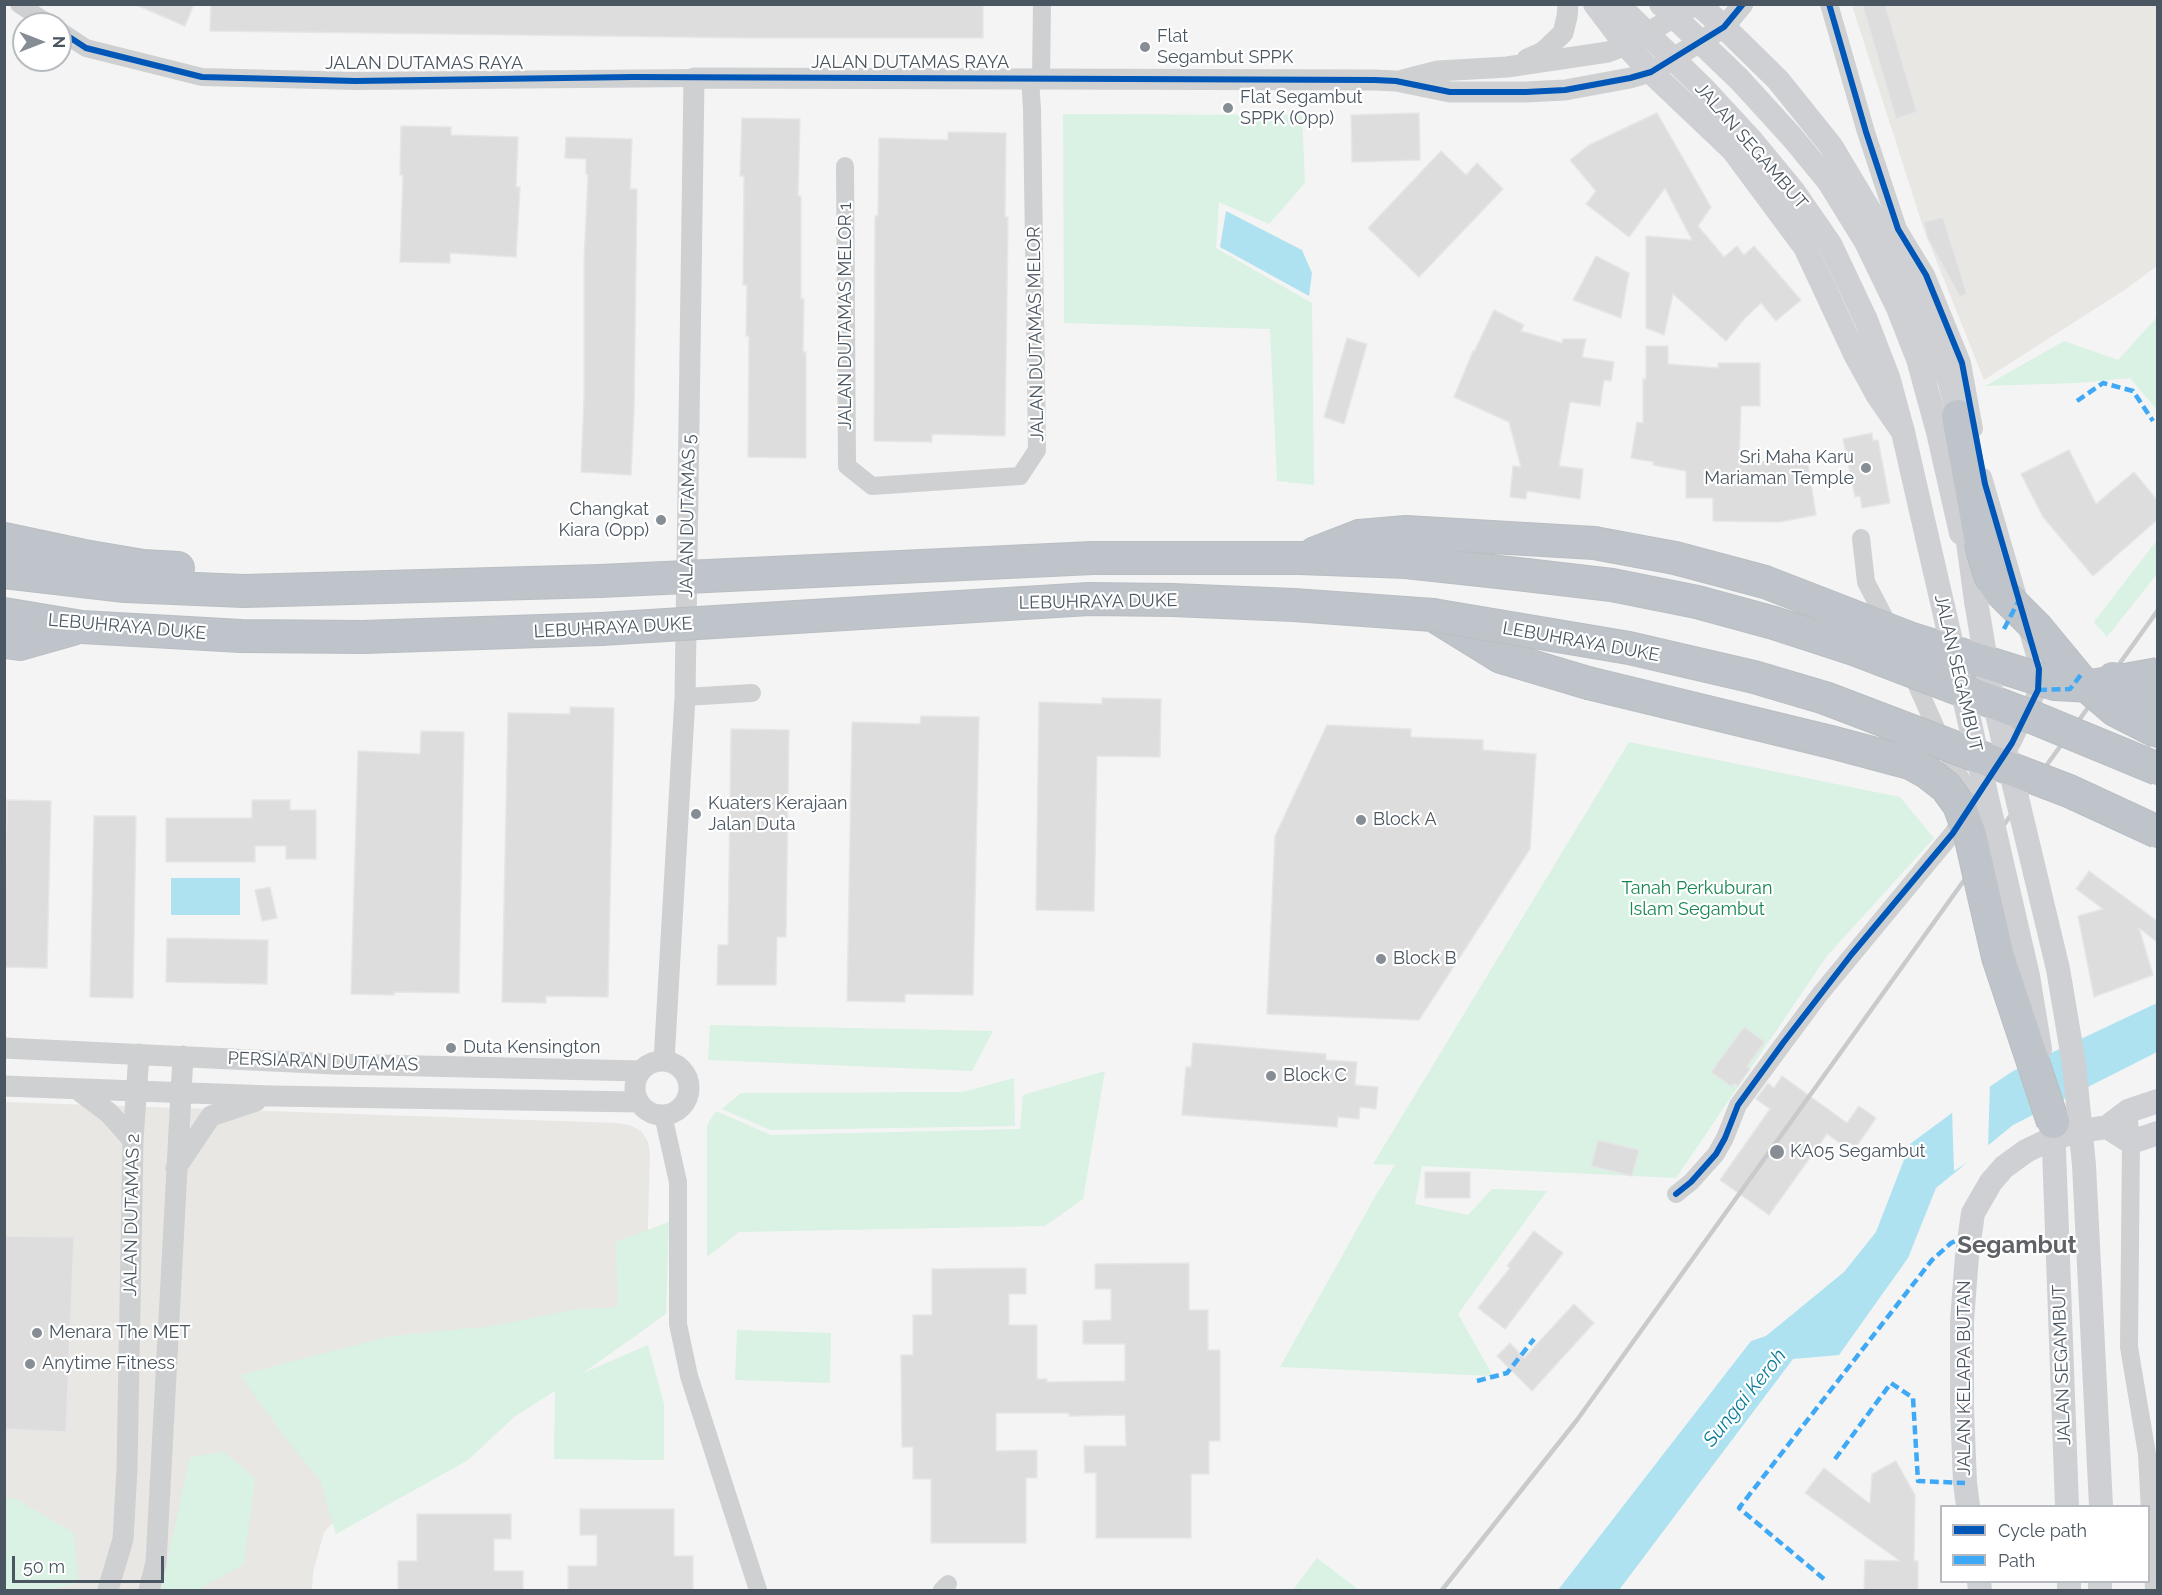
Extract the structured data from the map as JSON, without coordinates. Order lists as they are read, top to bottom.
{
  "streets": {
    "highway": ["LEBUHRAYA DUKE"],
    "main road": ["JALAN SEGAMBUT", "JALAN KELAPA BUTAN"],
    "street": [
      "JALAN DUTAMAS RAYA",
      "JALAN DUTAMAS MELOR 1",
      "JALAN DUTAMAS MELOR",
      "JALAN DUTAMAS 5",
      "PERSIARAN DUTAMAS",
      "JALAN DUTAMAS 2"
    ]
  },
  "crossings": [
    ["JALAN DUTAMAS RAYA", "JALAN DUTAMAS MELOR"],
    ["JALAN DUTAMAS RAYA", "JALAN DUTAMAS 5"],
    ["JALAN DUTAMAS MELOR 1", "JALAN DUTAMAS MELOR"],
    ["JALAN DUTAMAS 5", "PERSIARAN DUTAMAS"],
    ["PERSIARAN DUTAMAS", "JALAN DUTAMAS 2"]
  ],
  "districts": ["Segambut"],
  "water": ["Sungai Keroh"],
  "parks": ["Tanah Perkuburan Islam Segambut"],
  "places": [
    "Flat Segambut SPPK",
    "Flat Segambut SPPK (Opp)",
    "Sri Maha Karu Mariaman Temple",
    "Changkat Kiara (Opp)",
    "Kuaters Kerajaan Jalan Duta",
    "Block A",
    "Block B",
    "Duta Kensington",
    "Block C",
    "KA05 Segambut",
    "Menara The MET",
    "Anytime Fitness"
  ],
  "legend": ["Cycle path", "Path"],
  "scale_bar": "50 m",
  "north": "right"
}
